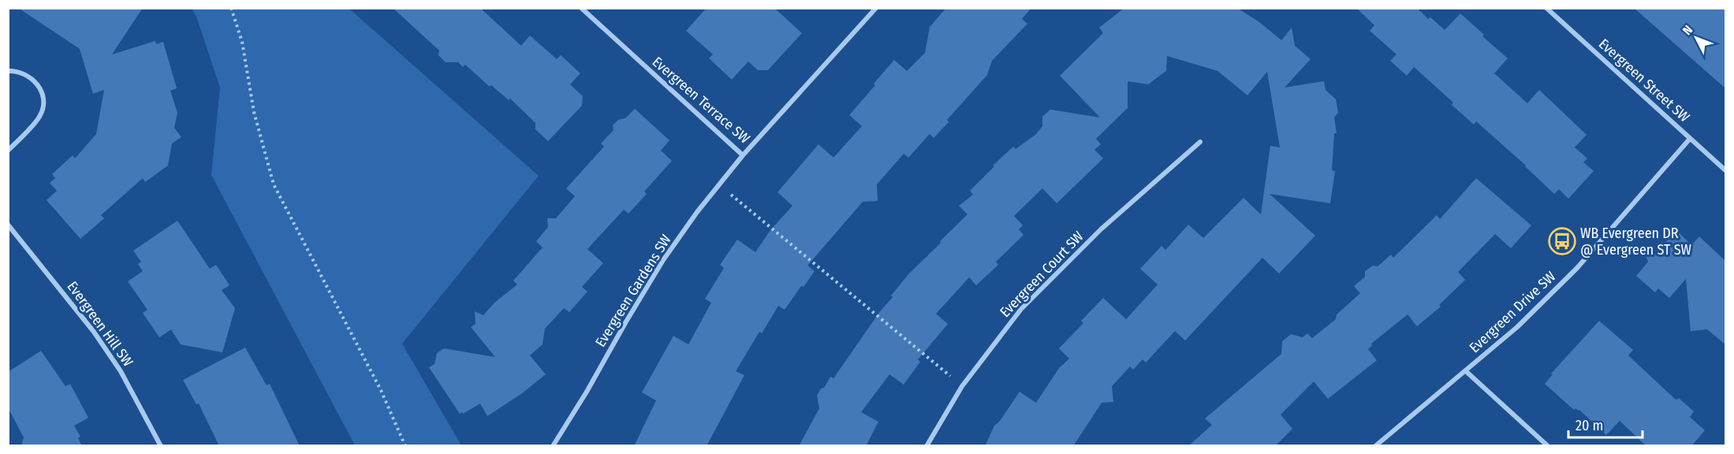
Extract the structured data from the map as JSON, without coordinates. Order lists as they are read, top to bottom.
{
  "streets": {
    "street": [
      "Evergreen Street SW",
      "Evergreen Terrace SW",
      "Evergreen Court SW",
      "Evergreen Gardens SW",
      "Evergreen Drive SW",
      "Evergreen Hill SW"
    ]
  },
  "crossings": [
    ["Evergreen Street SW", "Evergreen Drive SW"],
    ["Evergreen Terrace SW", "Evergreen Gardens SW"]
  ],
  "places": {
    "bus stop": ["WB Evergreen DR @ Evergreen ST SW"]
  },
  "scale_bar": "20 m",
  "north": "top left"
}
